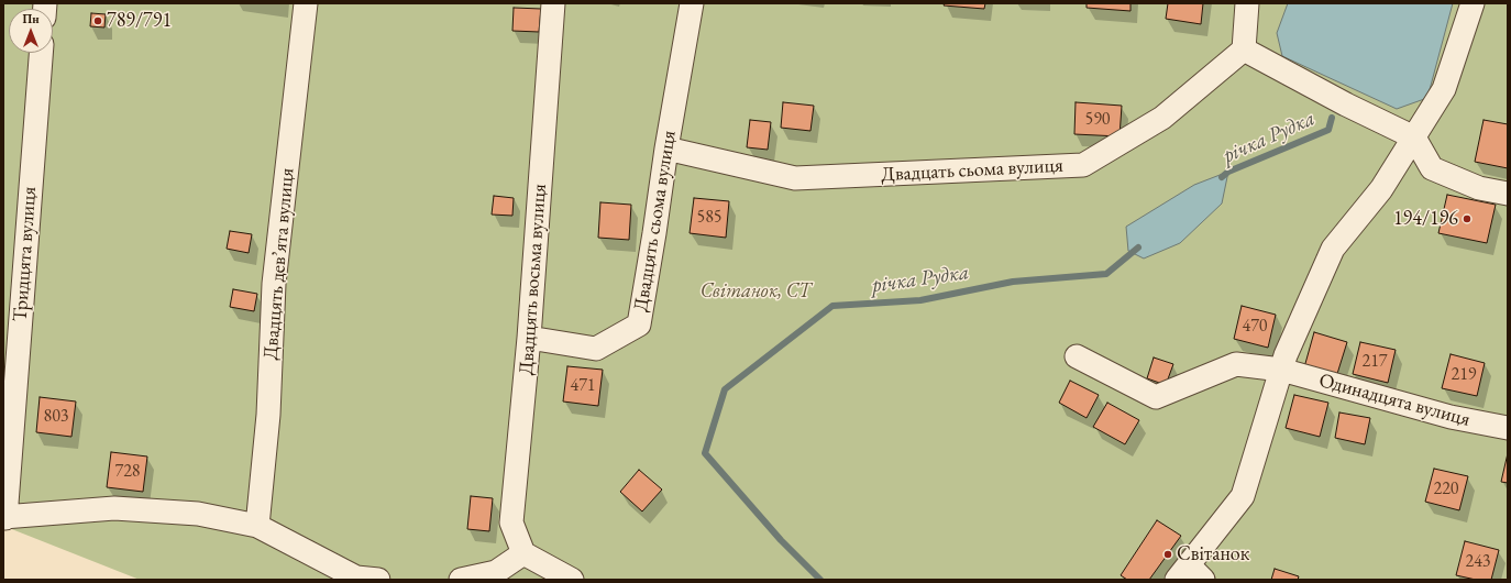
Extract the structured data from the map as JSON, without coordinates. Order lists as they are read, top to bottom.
{
  "streets": {
    "street": [
      "Двадцать сьома вулиця",
      "Двадцять сьома вулиця",
      "Тридцята вулиця",
      "Двадцять дев’ята вулиця",
      "Двадцять восьма вулиця",
      "Одинадцята вулиця"
    ]
  },
  "crossings": [
    ["Двадцать сьома вулиця", "Двадцять сьома вулиця"],
    ["Двадцять сьома вулиця", "Двадцять восьма вулиця"]
  ],
  "water": ["річка Рудка"],
  "parks": ["Світанок, СТ"],
  "places": ["789/791", "194/196", "Світанок"],
  "house_numbers": [
    "590",
    "585",
    "470",
    "217",
    "219",
    "471",
    "803",
    "728",
    "220",
    "243"
  ],
  "north": "top"
}
